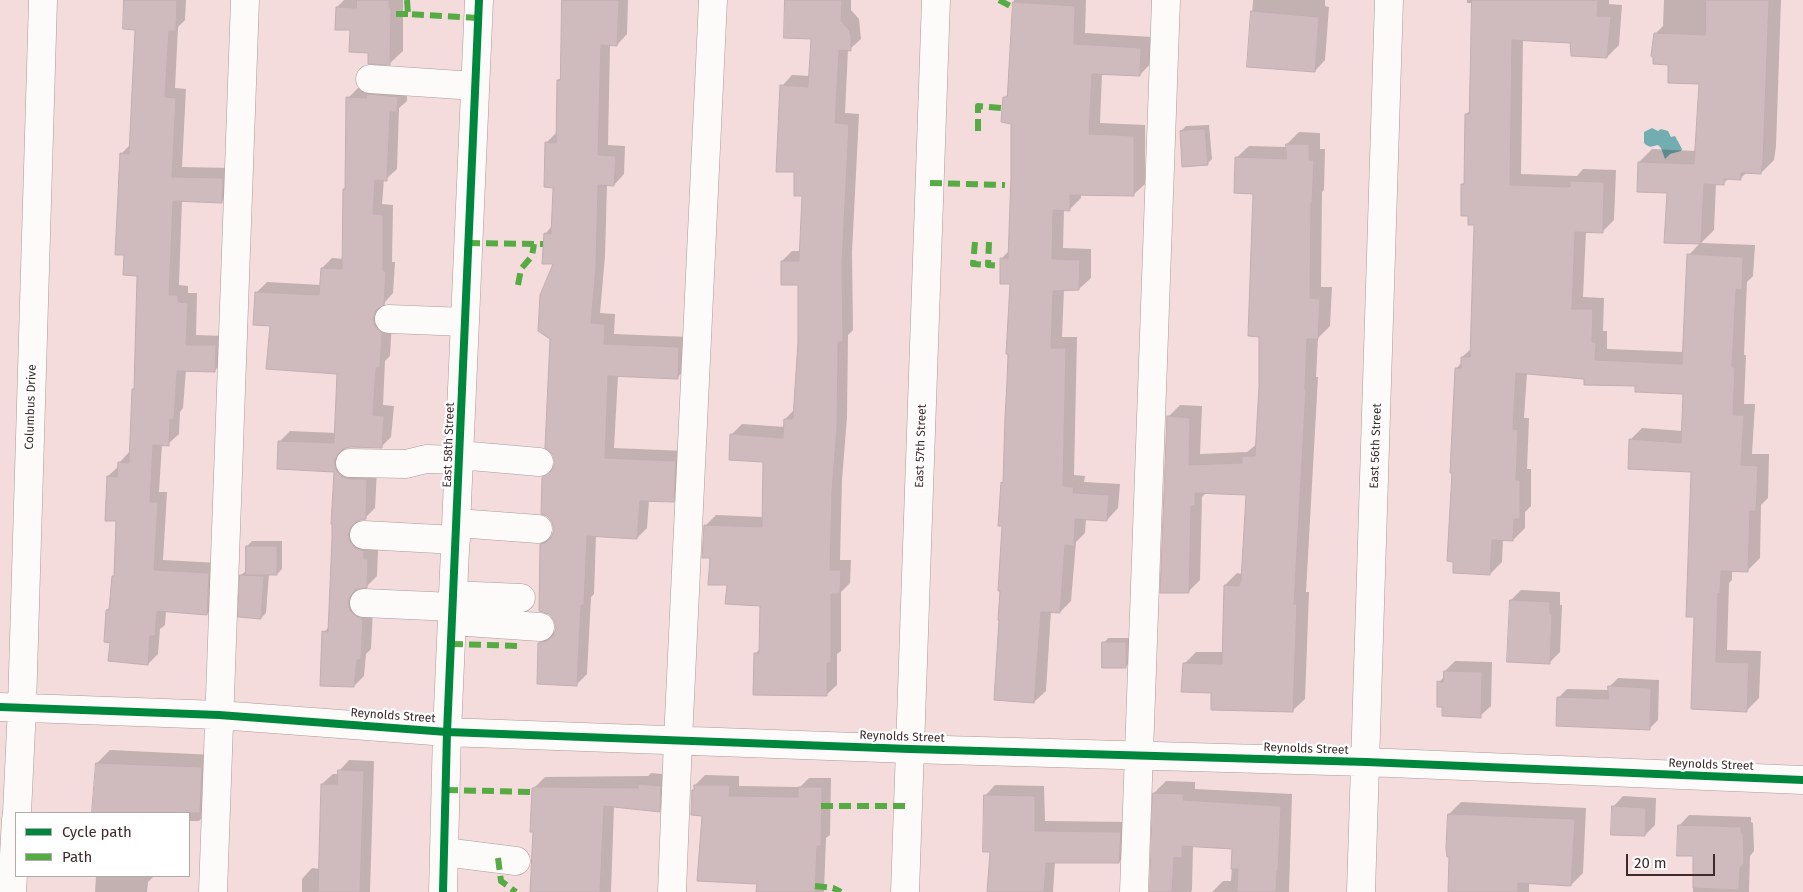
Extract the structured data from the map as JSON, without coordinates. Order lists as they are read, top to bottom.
{
  "streets": {
    "street": [
      "Columbus Drive",
      "East 58th Street",
      "East 57th Street",
      "East 56th Street",
      "Reynolds Street"
    ]
  },
  "crossings": [
    ["Columbus Drive", "Reynolds Street"],
    ["East 58th Street", "Reynolds Street"],
    ["East 57th Street", "Reynolds Street"],
    ["East 56th Street", "Reynolds Street"]
  ],
  "legend": ["Cycle path", "Path"],
  "scale_bar": "20 m"
}
